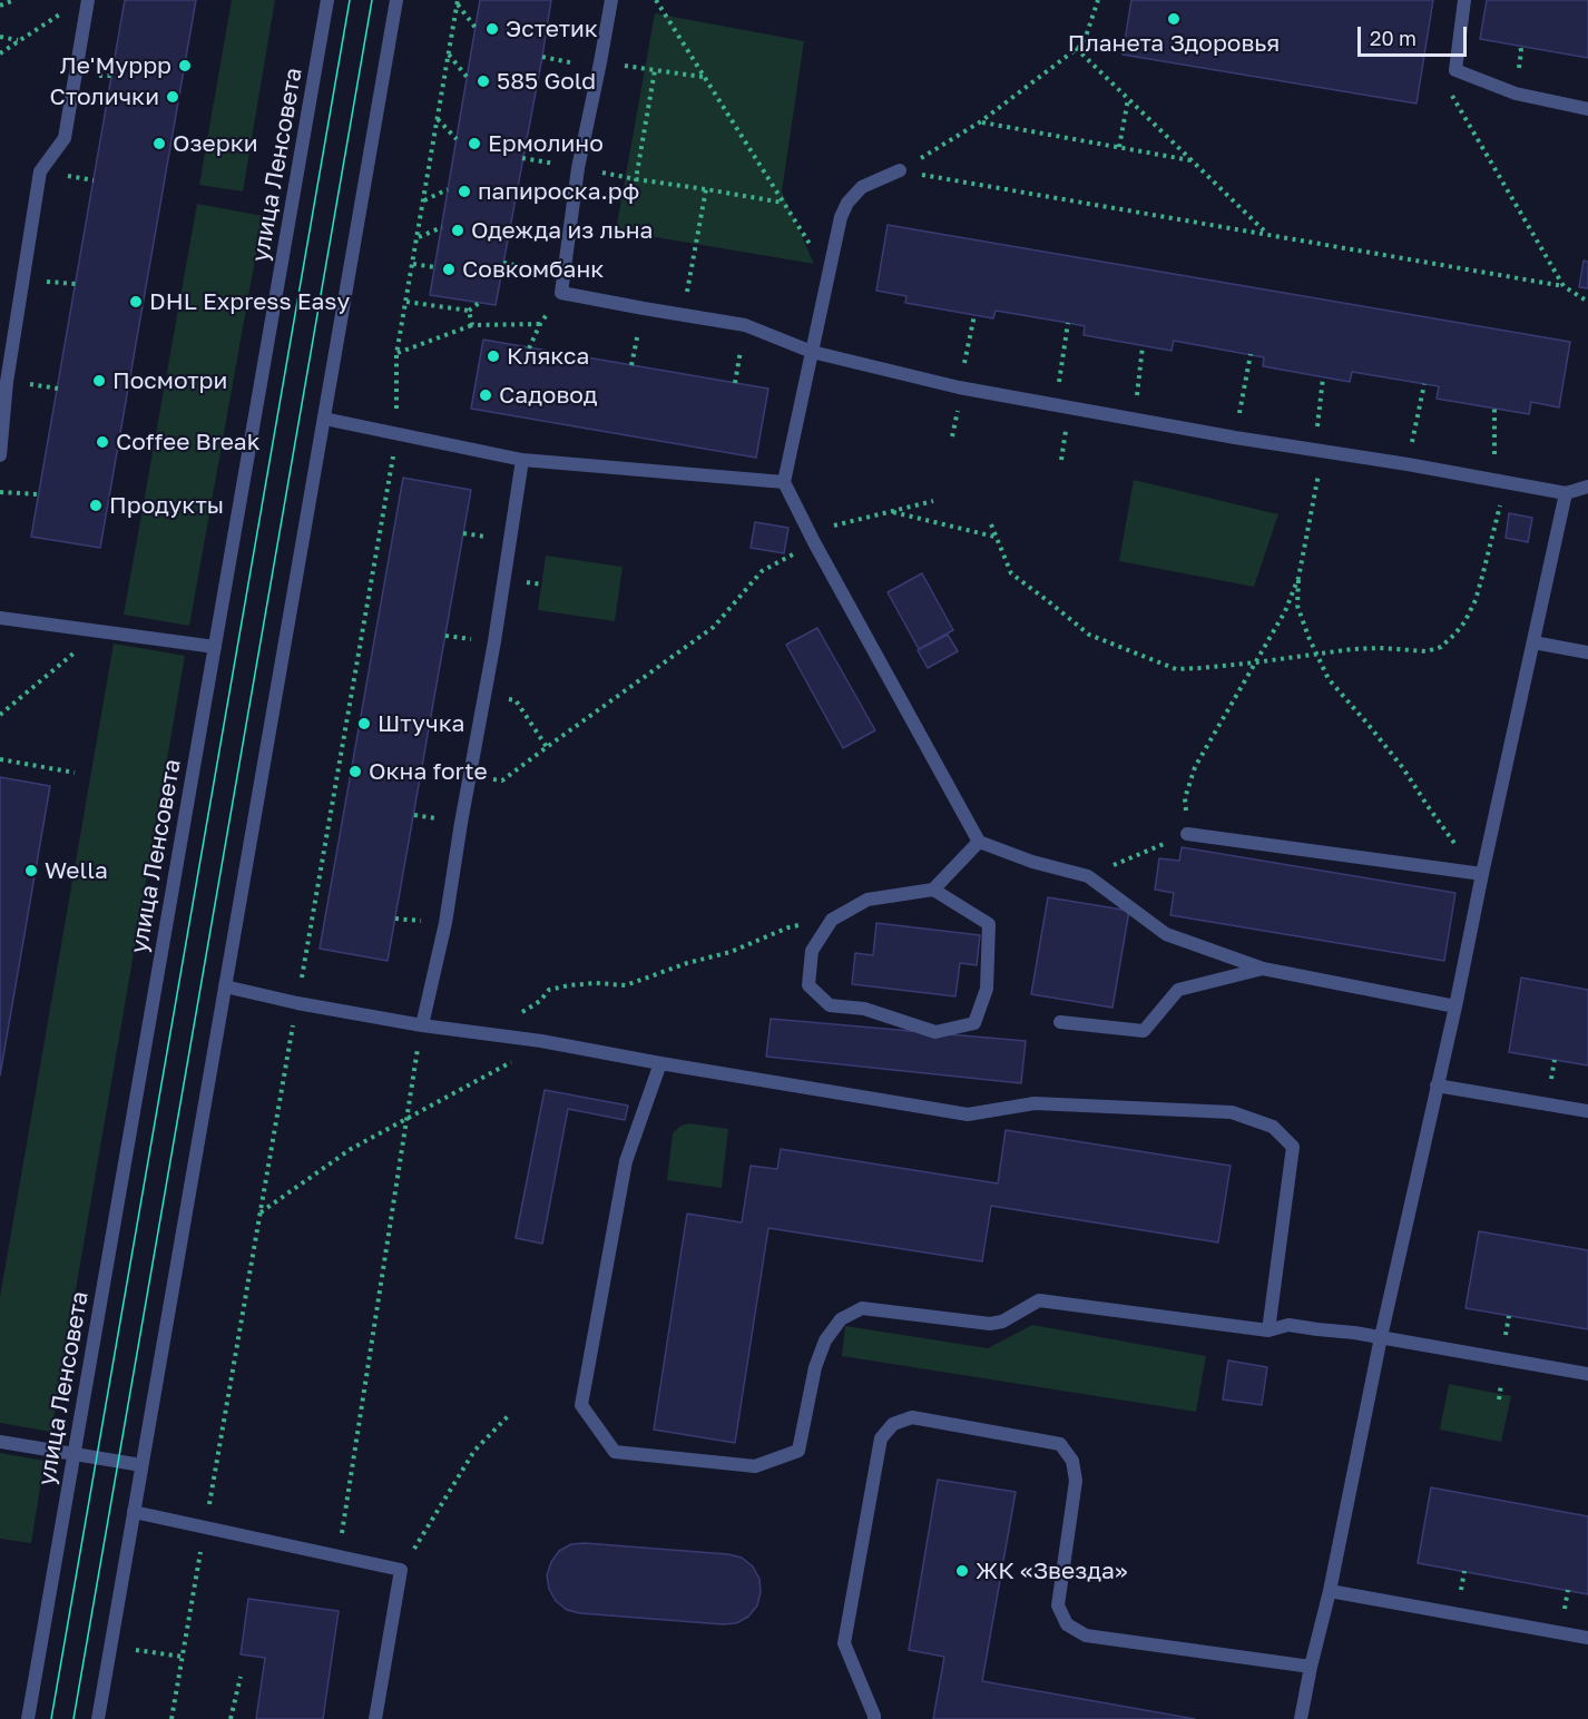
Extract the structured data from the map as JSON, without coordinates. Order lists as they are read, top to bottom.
{
  "streets": {
    "street": ["улица Ленсовета"]
  },
  "places": [
    "Планета Здоровья",
    "Эстетик",
    "Ле'Муррр",
    "585 Gold",
    "Столички",
    "Озерки",
    "Ермолино",
    "папироска.рф",
    "Одежда из льна",
    "Совкомбанк",
    "DHL Express Easy",
    "Клякса",
    "Посмотри",
    "Садовод",
    "Coffee Break",
    "Продукты",
    "Штучка",
    "Окна forte",
    "Wella",
    "ЖК «Звезда»"
  ],
  "scale_bar": "20 m"
}
